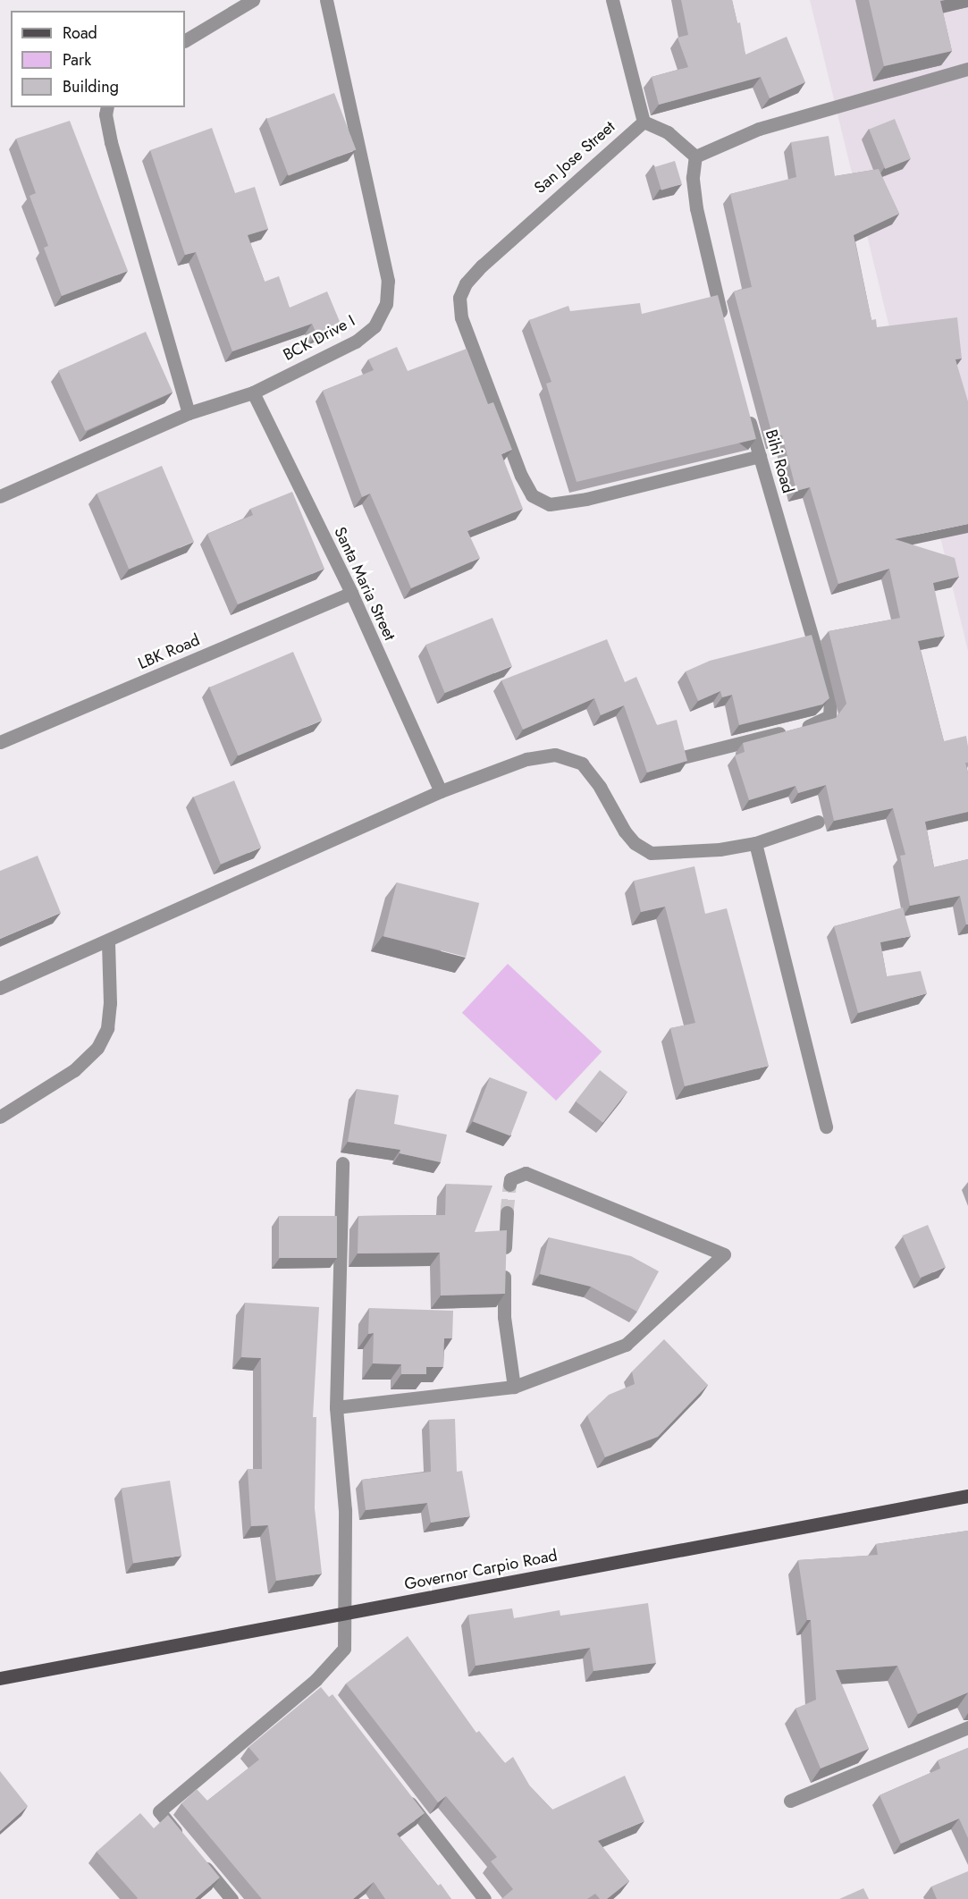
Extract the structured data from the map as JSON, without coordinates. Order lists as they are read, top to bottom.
{
  "streets": {
    "main road": ["Governor Carpio Road"],
    "street": [
      "San Jose Street",
      "BCK Drive I",
      "Bihi Road",
      "Santa Maria Street",
      "LBK Road"
    ]
  },
  "crossings": [
    ["San Jose Street", "Bihi Road"],
    ["BCK Drive I", "Santa Maria Street"],
    ["Santa Maria Street", "LBK Road"]
  ],
  "legend": ["Road", "Park", "Building"]
}
